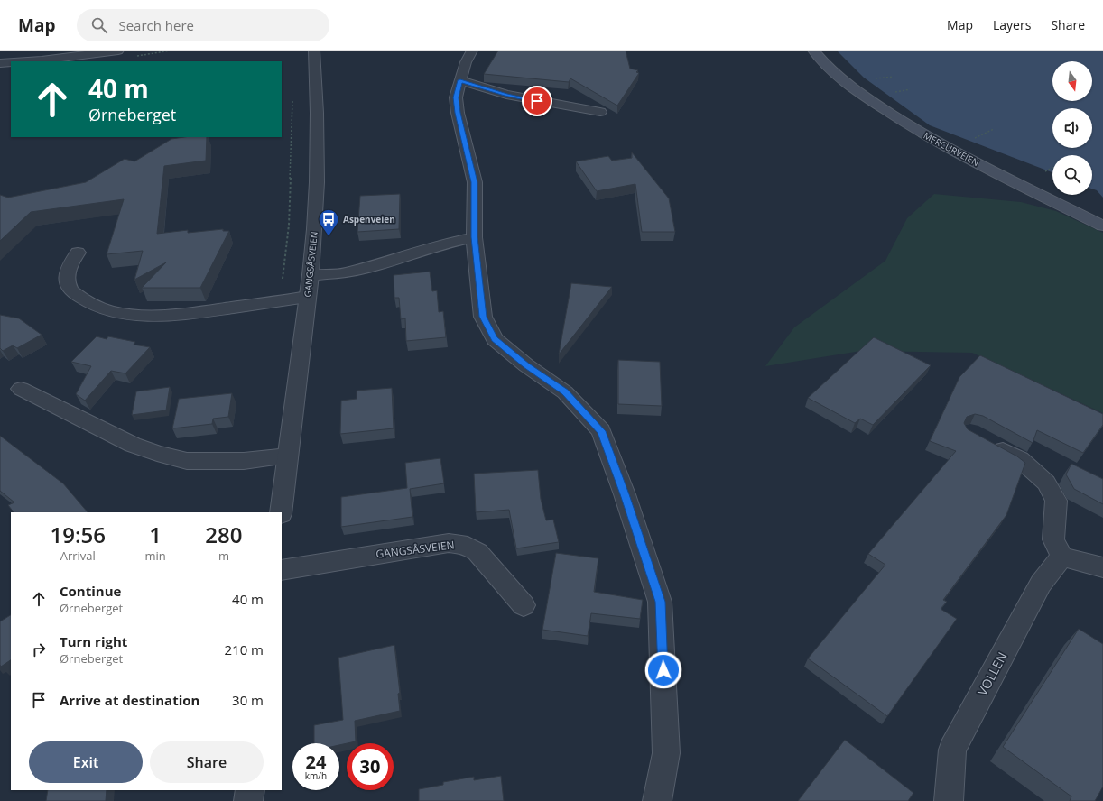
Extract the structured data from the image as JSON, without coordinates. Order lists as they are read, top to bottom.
{
  "streets": {
    "main road": ["MERCURVEIEN"],
    "street": ["GANGSÅSVEIEN", "VOLLEN"]
  },
  "places": {
    "bus stop": ["Aspenveien"]
  },
  "north": "bottom",
  "page": {
    "header": "Map",
    "search": "Search here",
    "nav": ["Map", "Layers", "Share"],
    "turn": ["40 m", "Ørneberget"],
    "eta": [
      "19:56",
      "Arrival",
      "1",
      "min",
      "280",
      "m"
    ],
    "list": [
      {
        "name": "Continue",
        "note": "Ørneberget",
        "value": "40 m"
      },
      {
        "name": "Turn right",
        "note": "Ørneberget",
        "value": "210 m"
      },
      {
        "name": "Arrive at destination",
        "value": "30 m"
      }
    ],
    "buttons": ["Exit", "Share"],
    "speed": "24 km/h",
    "limit": "30"
  }
}
